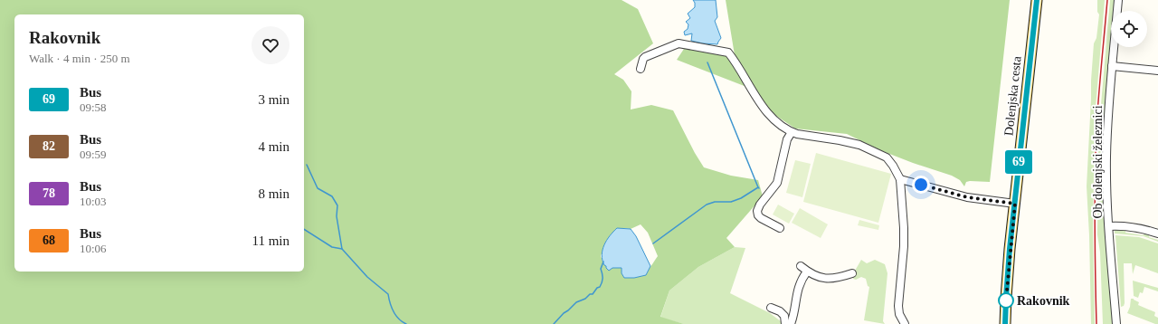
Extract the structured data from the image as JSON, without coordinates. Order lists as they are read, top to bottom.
{
  "streets": {
    "main road": ["Dolenjska cesta"],
    "street": ["Ob dolenjski železnici"]
  },
  "places": ["Rakovnik"],
  "lines": ["bus line 69"],
  "page": {
    "on_map": "69",
    "heading": ["Rakovnik", "Walk · 4 min · 250 m"],
    "list": [
      {
        "mark": "69",
        "name": "Bus",
        "note": "09:58",
        "value": "3 min"
      },
      {
        "mark": "82",
        "name": "Bus",
        "note": "09:59",
        "value": "4 min"
      },
      {
        "mark": "78",
        "name": "Bus",
        "note": "10:03",
        "value": "8 min"
      },
      {
        "mark": "68",
        "name": "Bus",
        "note": "10:06",
        "value": "11 min"
      }
    ]
  }
}
